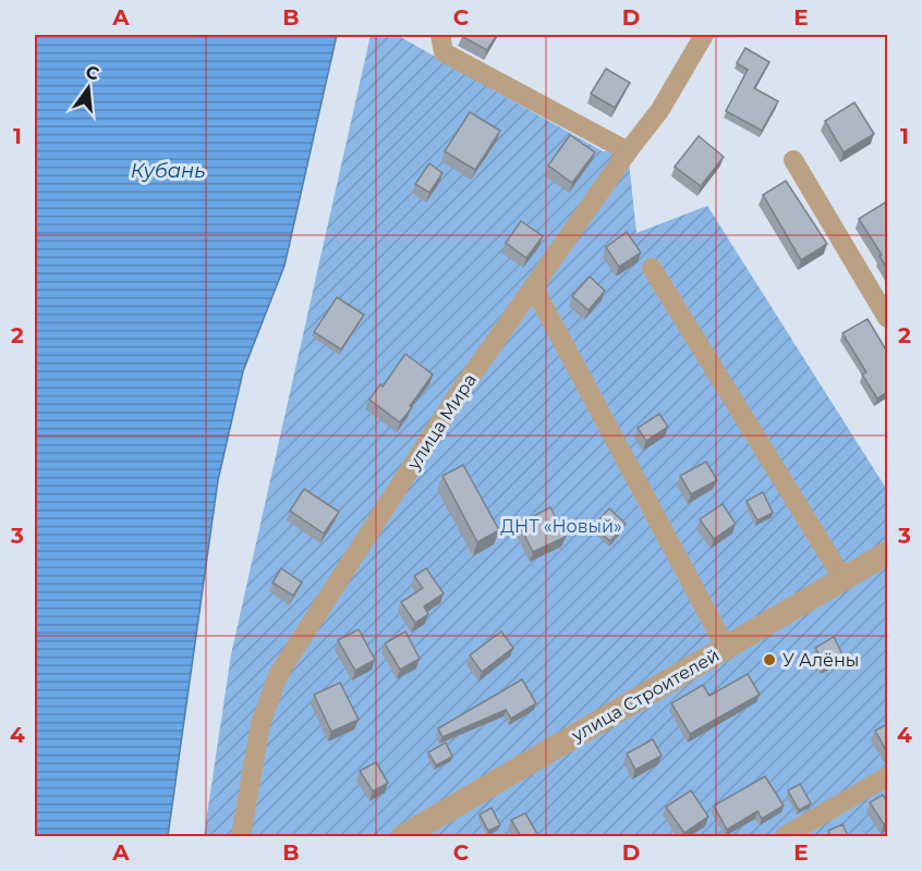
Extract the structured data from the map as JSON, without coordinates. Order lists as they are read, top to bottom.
{
  "streets": {
    "street": ["улица Мира", "улица Строителей"]
  },
  "water": ["Кубань"],
  "parks": ["ДНТ «Новый»"],
  "places": ["У Алёны"],
  "north": "top",
  "grid": {
    "columns": [
      "A",
      "B",
      "C",
      "D",
      "E"
    ],
    "rows": [
      "1",
      "2",
      "3",
      "4"
    ]
  }
}
